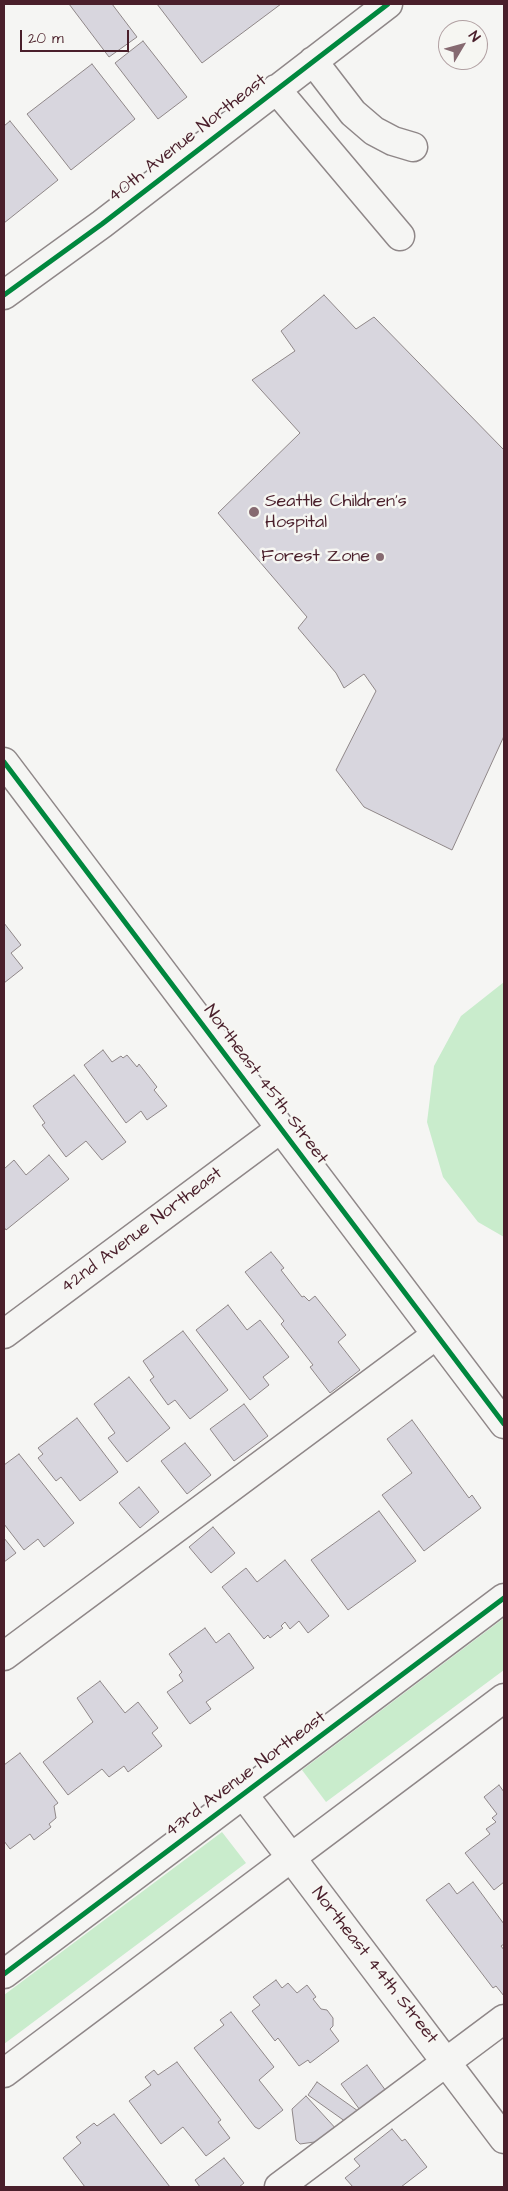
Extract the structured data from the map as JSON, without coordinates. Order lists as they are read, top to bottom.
{
  "streets": {
    "street": [
      "40th Avenue Northeast",
      "Northeast 45th Street",
      "42nd Avenue Northeast",
      "43rd Avenue Northeast",
      "Northeast 44th Street"
    ]
  },
  "crossings": [
    ["Northeast 45th Street", "42nd Avenue Northeast"],
    ["43rd Avenue Northeast", "Northeast 44th Street"]
  ],
  "places": ["Seattle Children's Hospital", "Forest Zone"],
  "scale_bar": "20 m",
  "north": "top right"
}
